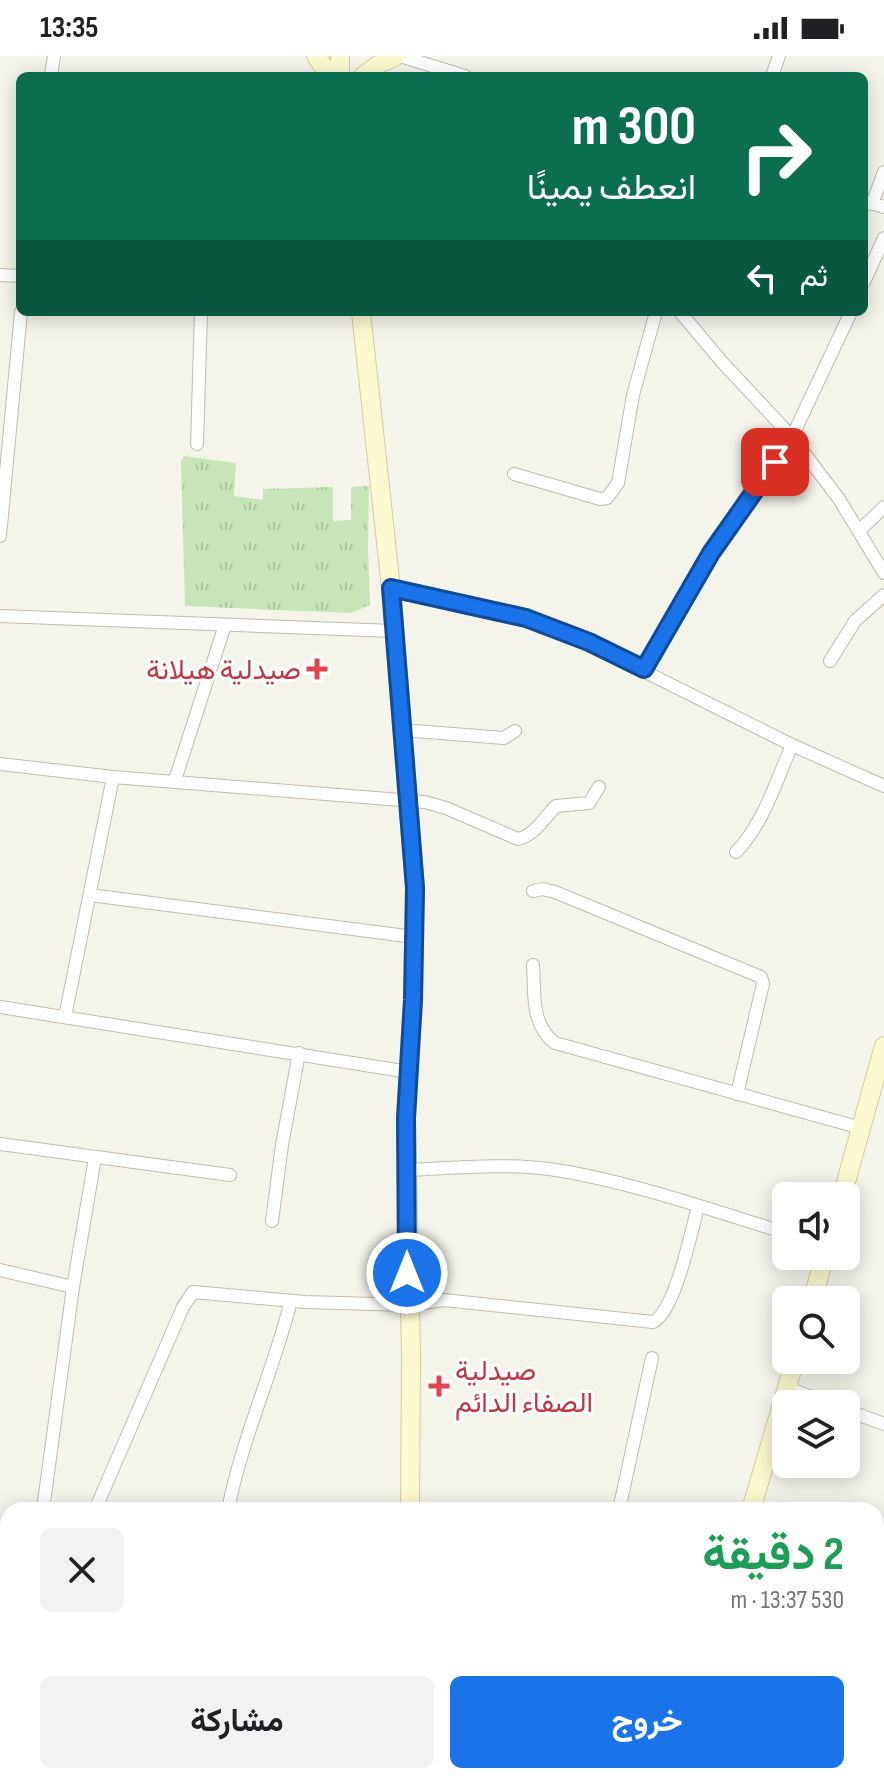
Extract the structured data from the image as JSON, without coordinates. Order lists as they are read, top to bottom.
{
  "places": {
    "health": ["صيدلية هيلانة", "صيدلية الصفاء الدائم"]
  },
  "page": {
    "status": "13:35",
    "turn": ["300 m", "انعطف يمينًا"],
    "then": "ثم",
    "heading": ["2 دقيقة", "530 m · 13:37"],
    "buttons": ["خروج", "مشاركة"]
  }
}
